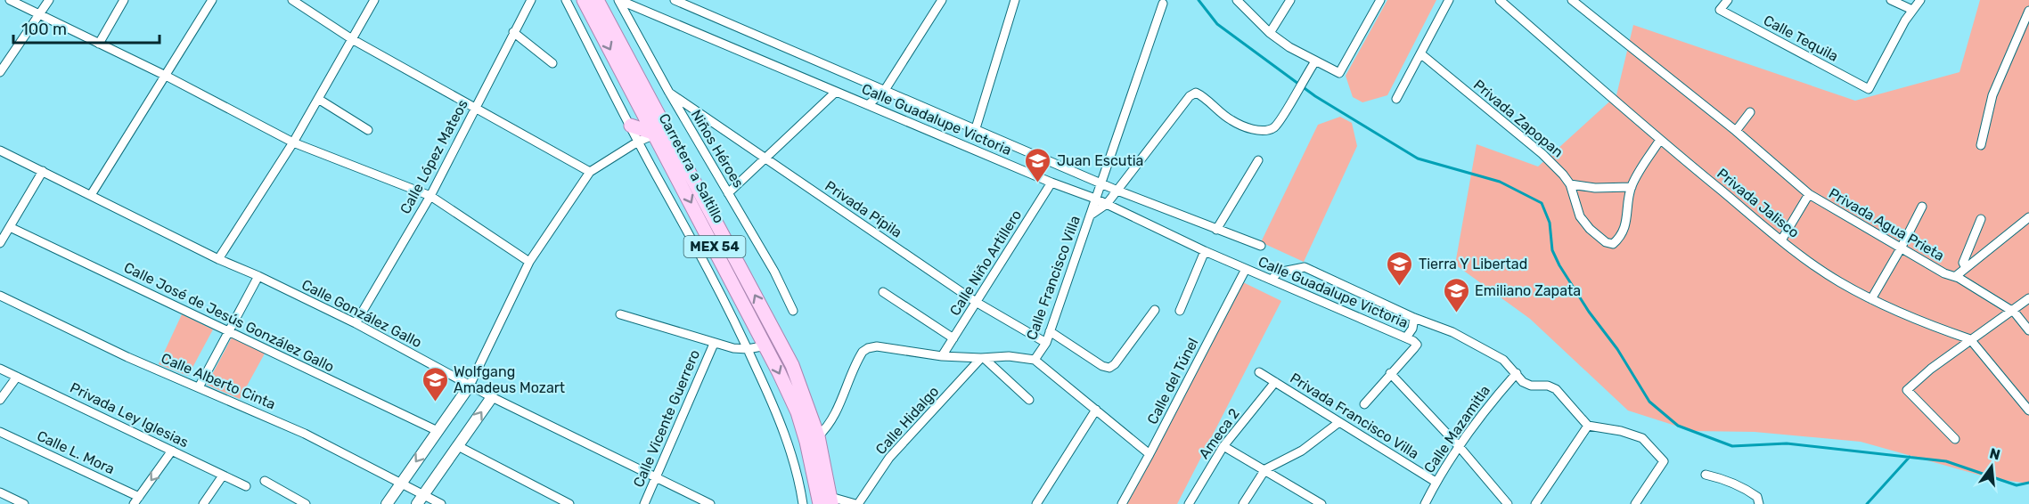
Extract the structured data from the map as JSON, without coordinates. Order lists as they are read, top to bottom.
{
  "streets": {
    "main road": ["Carretera a Saltillo", "MEX 54"],
    "street": [
      "Calle Tequila",
      "Privada Zapopan",
      "Calle Guadalupe Victoria",
      "Niños Héroes",
      "Calle López Mateos",
      "Privada Jalisco",
      "Privada Pípila",
      "Privada Agua Prieta",
      "Calle Niño Artillero",
      "Calle Francisco Villa",
      "Calle González Gallo",
      "Calle José de Jesús González Gallo",
      "Calle Alberto Cinta",
      "Calle del Túnel",
      "Privada Ley Iglesias",
      "Privada Francisco Villa",
      "Calle Vicente Guerrero",
      "Calle Hidalgo",
      "Calle Mazamitla",
      "Ameca 2",
      "Calle L. Mora"
    ]
  },
  "crossings": [
    ["Privada Zapopan", "Privada Jalisco"],
    ["Calle Guadalupe Victoria", "Niños Héroes"],
    ["Calle Guadalupe Victoria", "Calle Niño Artillero"],
    ["Calle Guadalupe Victoria", "Calle Francisco Villa"],
    ["Calle Guadalupe Victoria", "Calle del Túnel"],
    ["Niños Héroes", "Privada Pípila"],
    ["Calle López Mateos", "Calle González Gallo"],
    ["Privada Pípila", "Calle Niño Artillero"],
    ["Privada Pípila", "Calle Francisco Villa"],
    ["Calle González Gallo", "Calle Vicente Guerrero"],
    ["Privada Francisco Villa", "Calle Mazamitla"],
    ["Privada Francisco Villa", "Ameca 2"]
  ],
  "places": {
    "school or university": [
      "Juan Escutia",
      "Tierra Y Libertad",
      "Emiliano Zapata",
      "Wolfgang Amadeus Mozart"
    ]
  },
  "scale_bar": "100 m",
  "north": "top"
}
